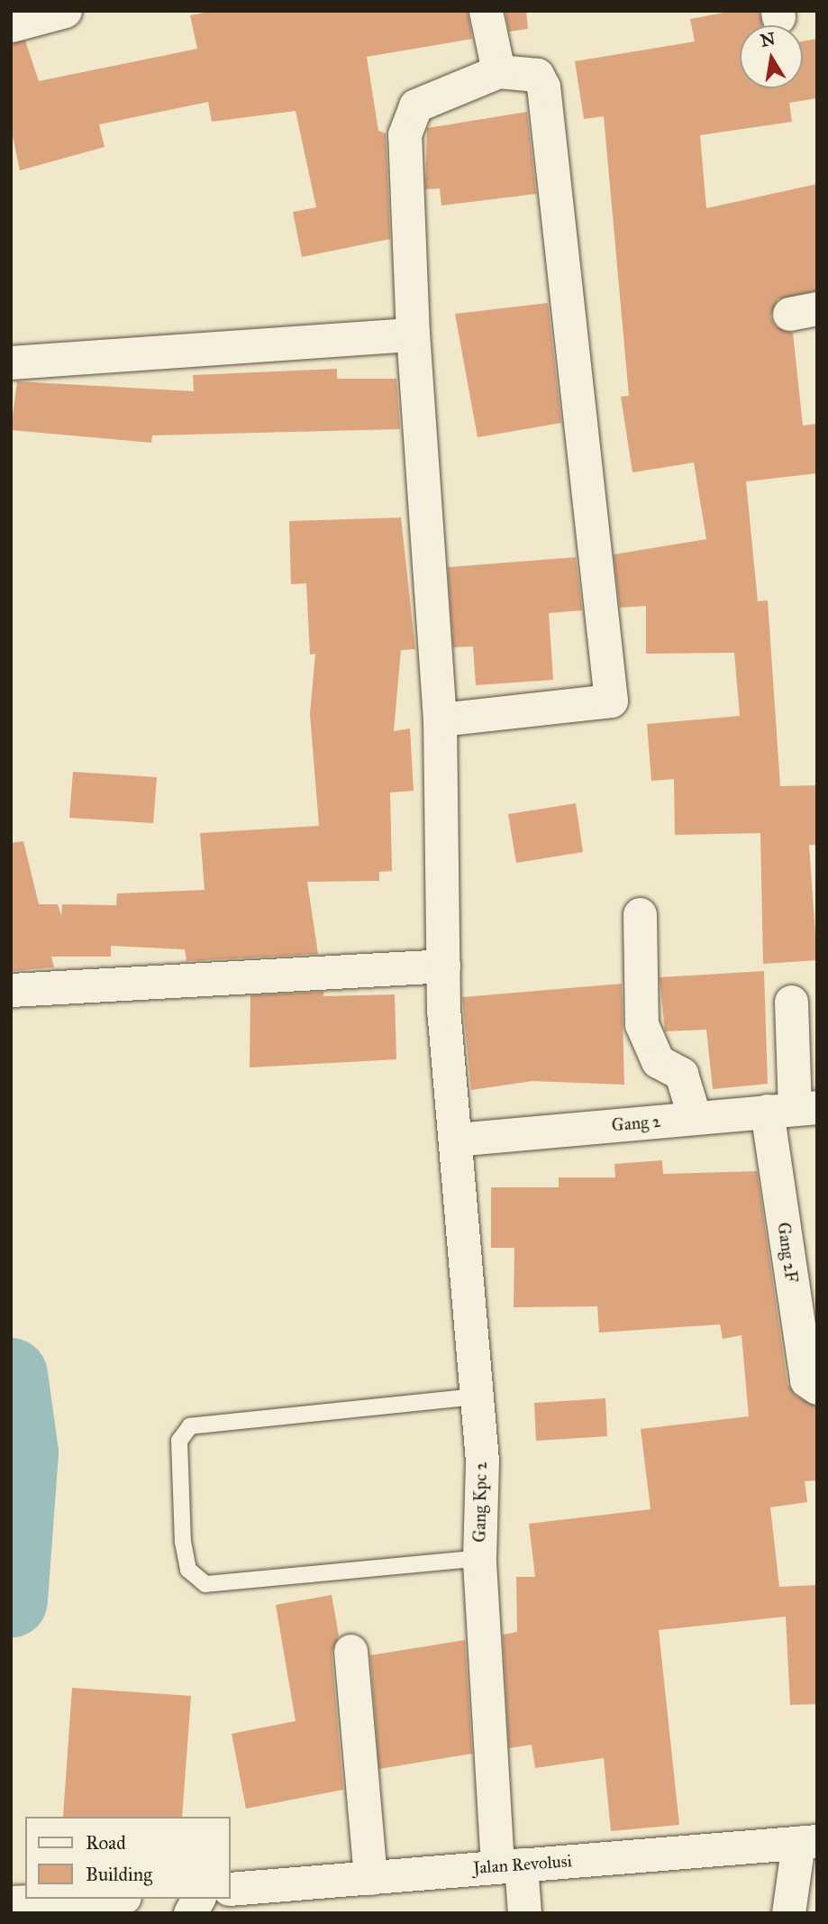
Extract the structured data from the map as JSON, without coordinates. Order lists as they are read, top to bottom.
{
  "streets": {
    "street": [
      "Gang 2",
      "Gang 2F",
      "Gang Kpc 2",
      "Jalan Revolusi"
    ]
  },
  "crossings": [
    ["Gang 2", "Gang 2F"],
    ["Gang 2", "Gang Kpc 2"],
    ["Gang Kpc 2", "Jalan Revolusi"]
  ],
  "legend": ["Road", "Building"],
  "north": "top"
}
